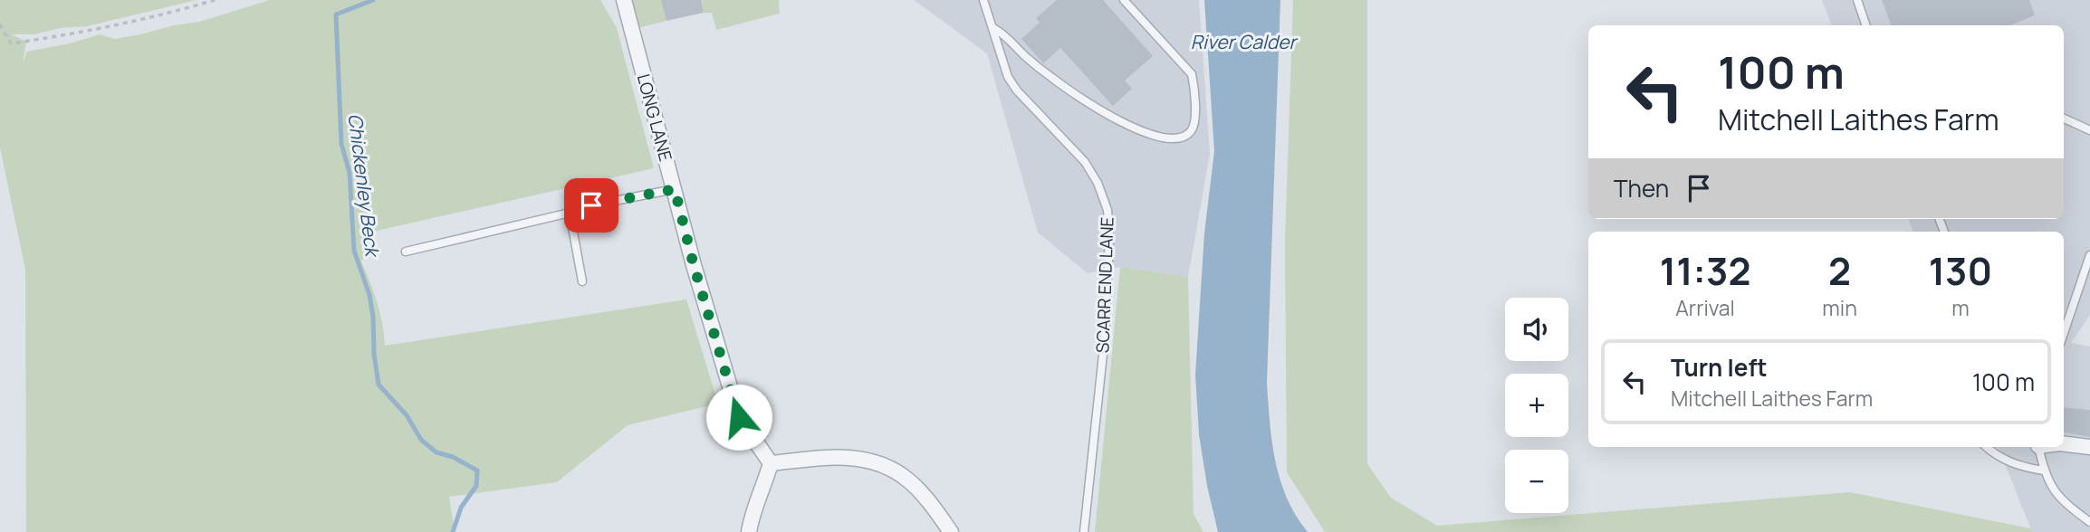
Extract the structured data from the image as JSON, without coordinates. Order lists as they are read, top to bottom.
{
  "streets": {
    "street": ["LONG LANE"],
    "lane": ["SCARR END LANE"]
  },
  "water": ["River Calder", "Chickenley Beck"],
  "page": {
    "turn": ["100 m", "Mitchell Laithes Farm"],
    "then": "Then",
    "eta": [
      "11:32",
      "Arrival",
      "2",
      "min",
      "130",
      "m"
    ],
    "map_buttons": ["+", "−"],
    "list": [
      {
        "name": "Turn left",
        "note": "Mitchell Laithes Farm",
        "value": "100 m"
      }
    ]
  }
}
